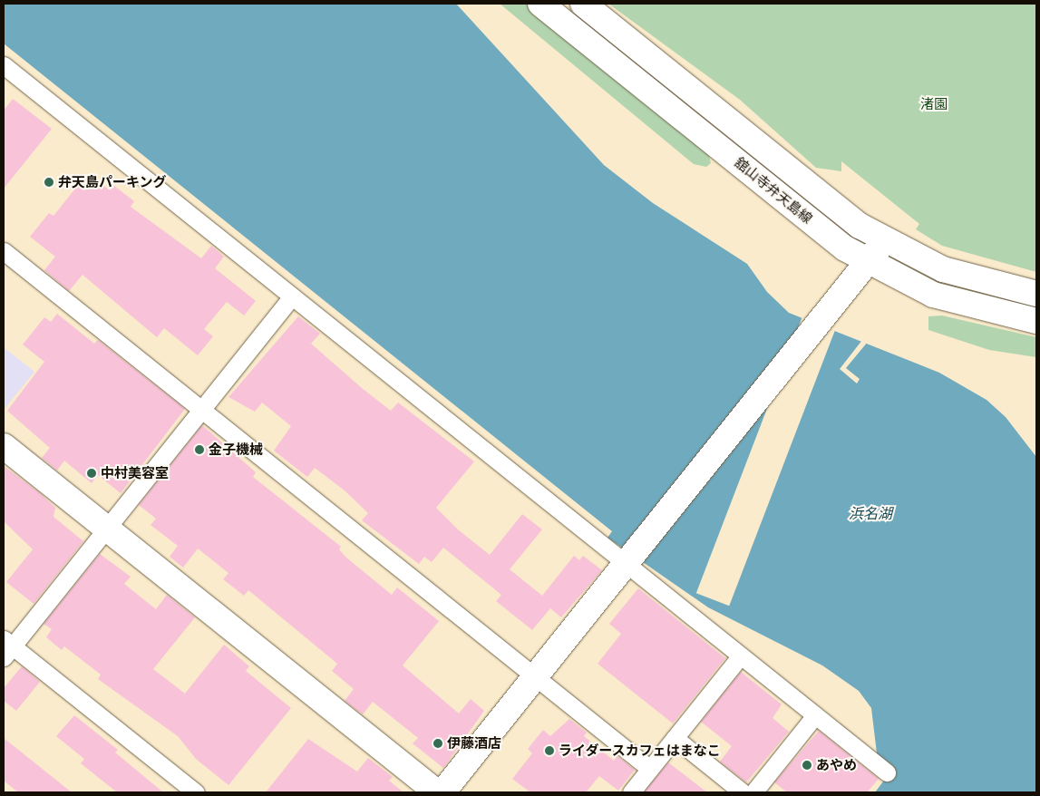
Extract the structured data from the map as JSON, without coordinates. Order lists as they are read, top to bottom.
{
  "streets": {
    "street": ["舘山寺弁天島線"]
  },
  "water": ["浜名湖"],
  "parks": ["渚園"],
  "places": [
    "弁天島パーキング",
    "金子機械",
    "中村美容室",
    "伊藤酒店",
    "ライダースカフェはまなこ",
    "あやめ"
  ]
}
